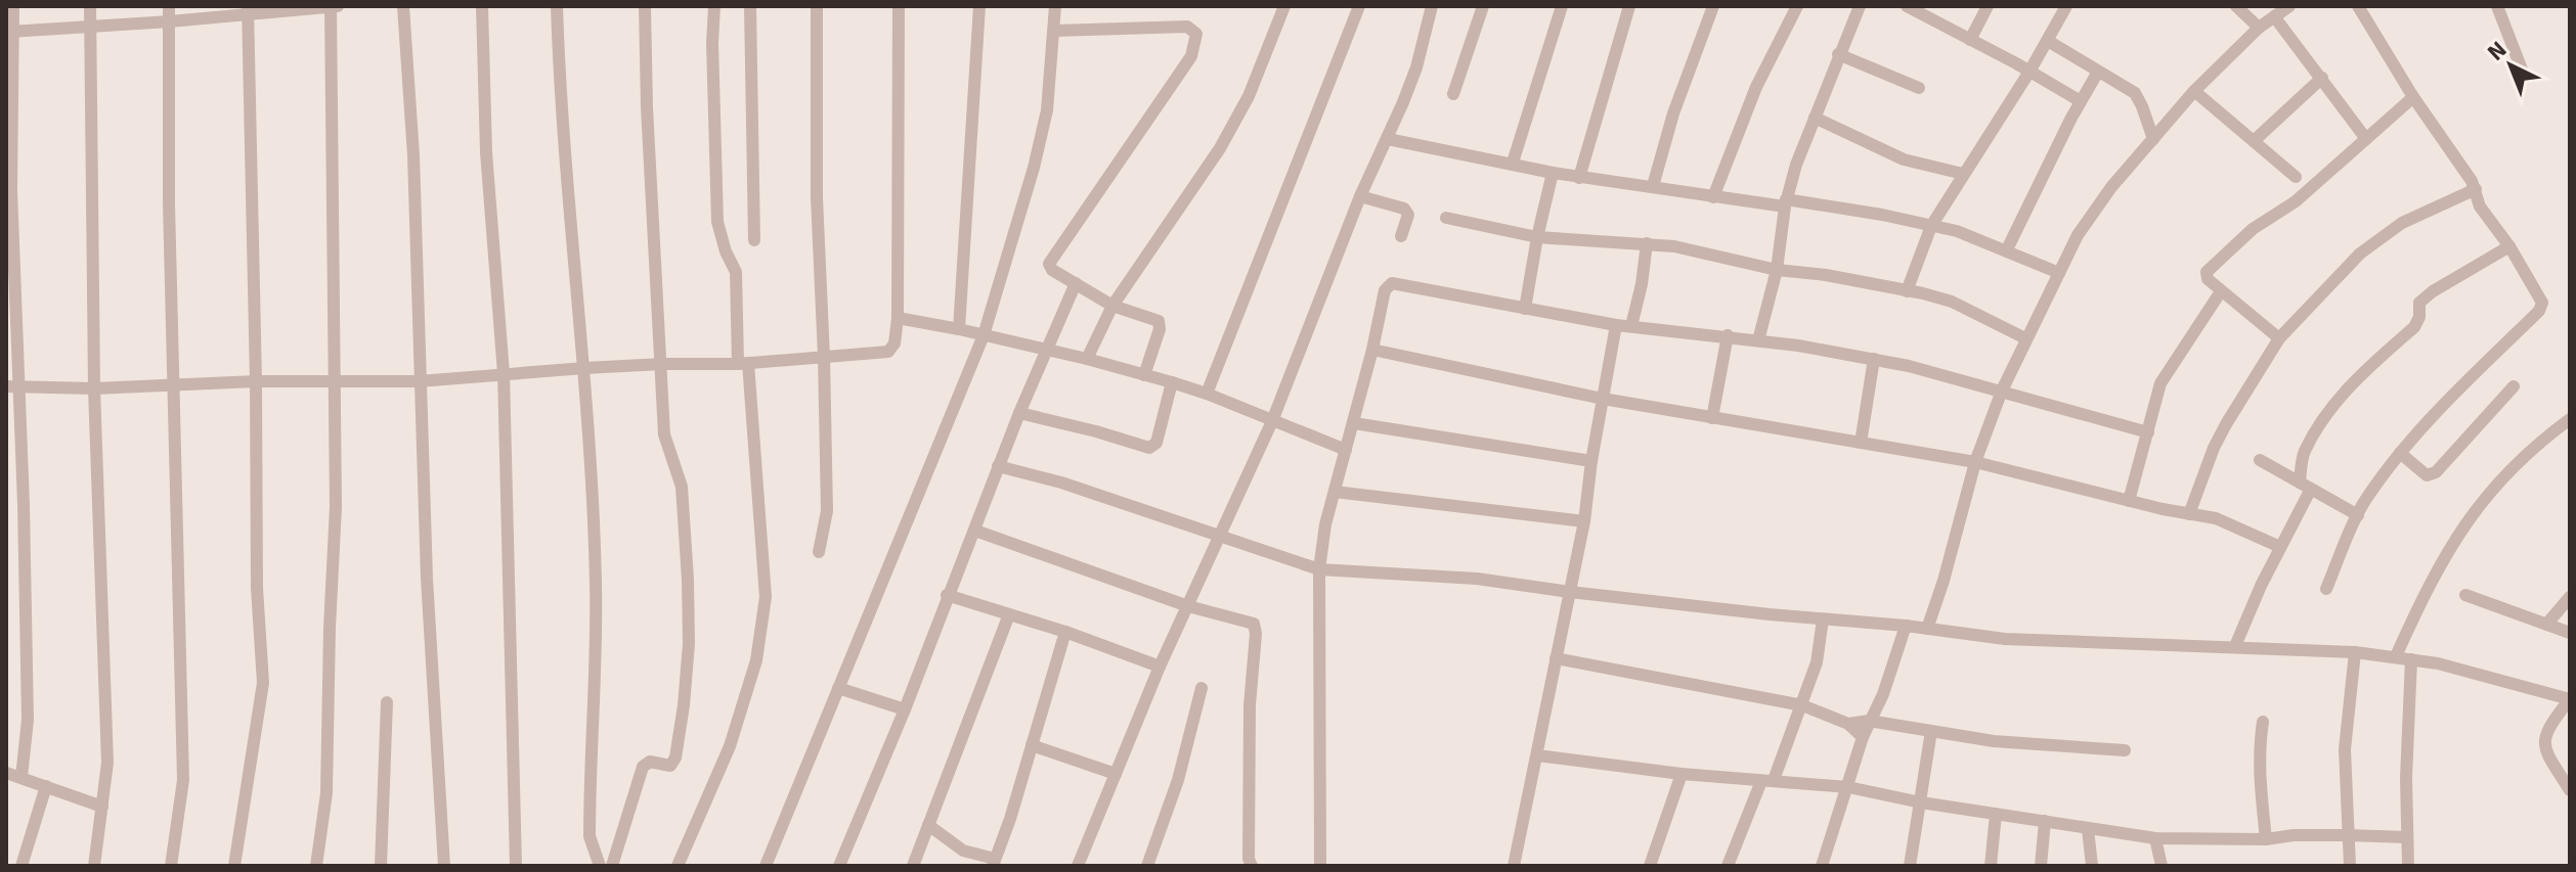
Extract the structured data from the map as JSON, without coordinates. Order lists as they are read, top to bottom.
{
  "north": "top left"
}
